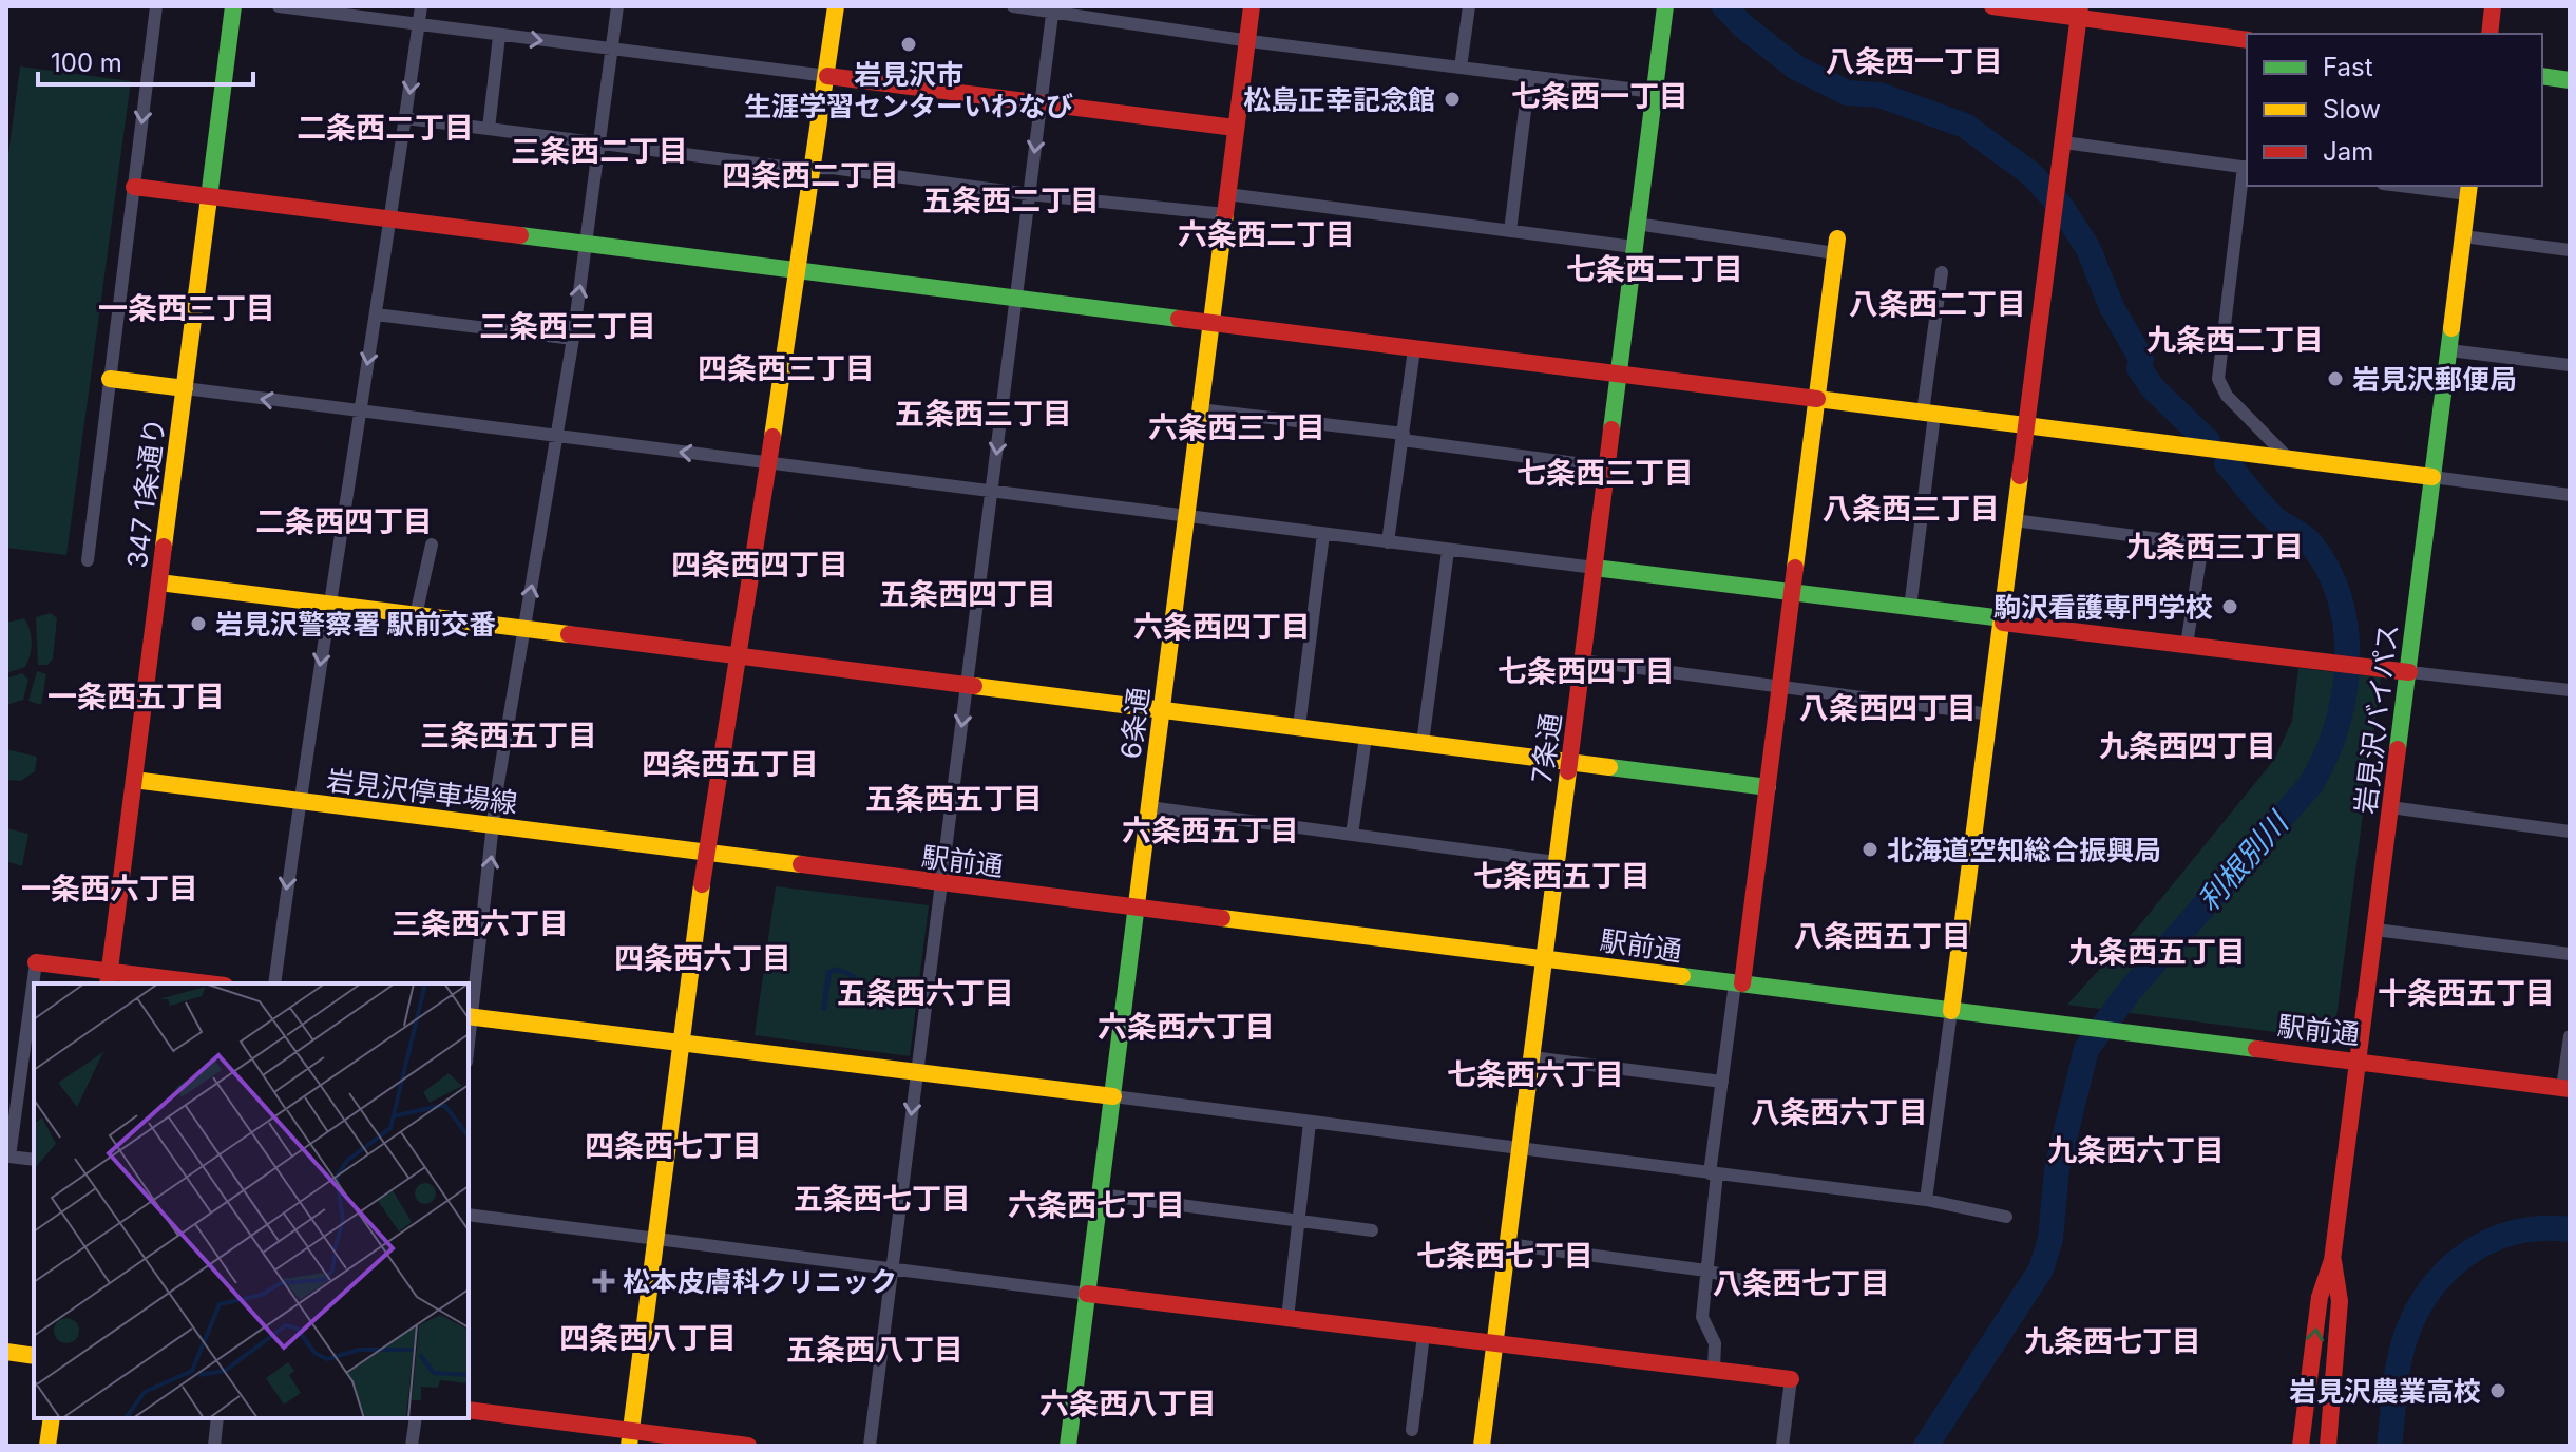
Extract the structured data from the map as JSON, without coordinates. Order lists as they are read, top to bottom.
{
  "streets": {
    "main road": [
      "347 1条通り",
      "岩見沢バイパス",
      "6条通",
      "7条通",
      "岩見沢停車場線",
      "駅前通"
    ]
  },
  "crossings": [
    ["347 1条通り", "岩見沢停車場線"],
    ["岩見沢バイパス", "駅前通"],
    ["6条通", "駅前通"],
    ["7条通", "駅前通"],
    ["岩見沢停車場線", "駅前通"]
  ],
  "districts": [
    "八条西一丁目",
    "七条西一丁目",
    "二条西二丁目",
    "三条西二丁目",
    "四条西二丁目",
    "五条西二丁目",
    "六条西二丁目",
    "七条西二丁目",
    "八条西二丁目",
    "一条西三丁目",
    "三条西三丁目",
    "九条西二丁目",
    "四条西三丁目",
    "五条西三丁目",
    "六条西三丁目",
    "七条西三丁目",
    "八条西三丁目",
    "二条西四丁目",
    "九条西三丁目",
    "四条西四丁目",
    "五条西四丁目",
    "六条西四丁目",
    "七条西四丁目",
    "一条西五丁目",
    "八条西四丁目",
    "三条西五丁目",
    "九条西四丁目",
    "四条西五丁目",
    "五条西五丁目",
    "六条西五丁目",
    "七条西五丁目",
    "一条西六丁目",
    "三条西六丁目",
    "八条西五丁目",
    "九条西五丁目",
    "四条西六丁目",
    "五条西六丁目",
    "十条西五丁目",
    "六条西六丁目",
    "七条西六丁目",
    "八条西六丁目",
    "四条西七丁目",
    "九条西六丁目",
    "五条西七丁目",
    "六条西七丁目",
    "七条西七丁目",
    "八条西七丁目",
    "四条西八丁目",
    "九条西七丁目",
    "五条西八丁目",
    "六条西八丁目"
  ],
  "water": ["利根別川"],
  "places": {
    "other": [
      "岩見沢市 生涯学習センターいわなび",
      "松島正幸記念館",
      "岩見沢郵便局",
      "駒沢看護専門学校",
      "岩見沢警察署 駅前交番",
      "北海道空知総合振興局",
      "岩見沢農業高校"
    ],
    "health": ["松本皮膚科クリニック"]
  },
  "legend": ["Fast", "Slow", "Jam"],
  "scale_bar": "100 m"
}
